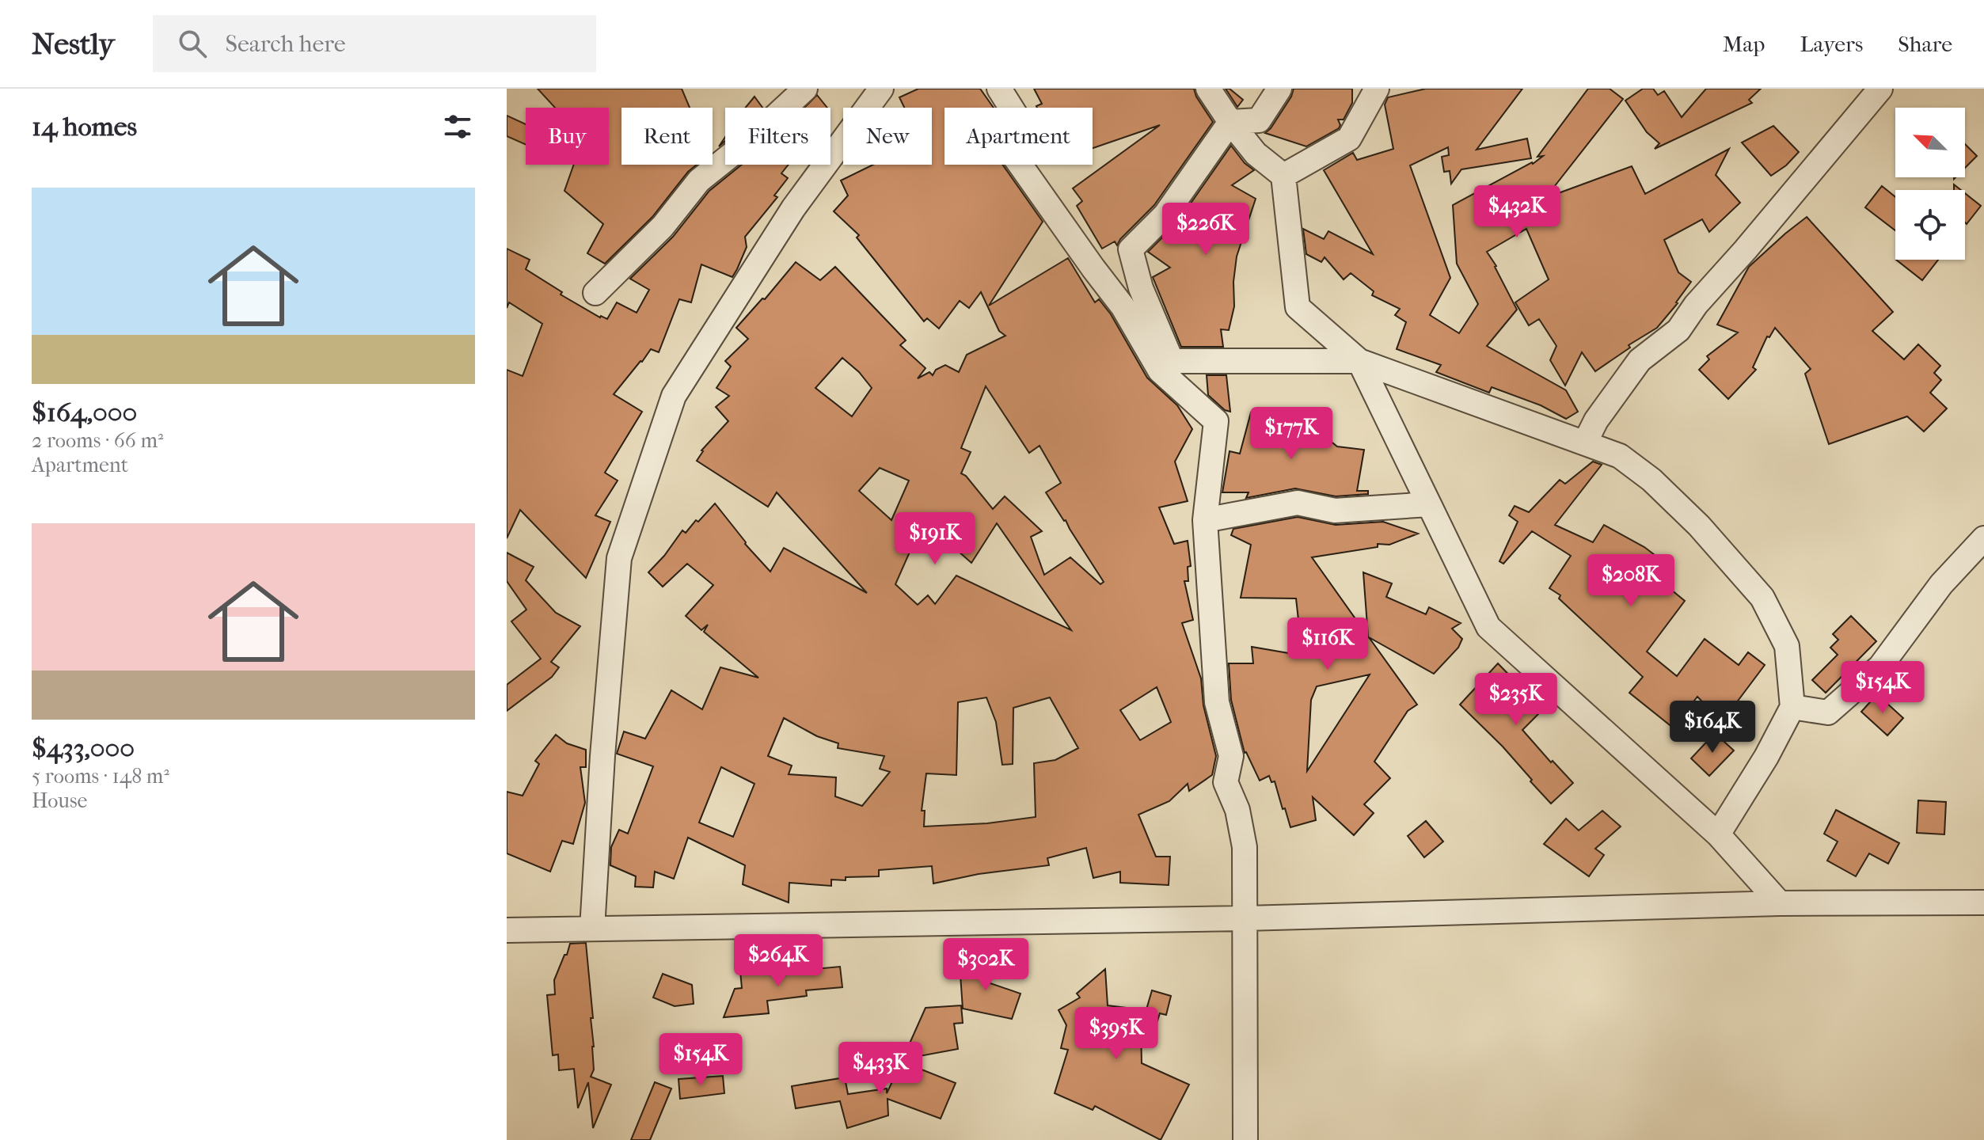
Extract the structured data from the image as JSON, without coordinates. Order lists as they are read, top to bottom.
{
  "north": "top left",
  "page": {
    "header": "Nestly",
    "search": "Search here",
    "nav": ["Map", "Layers", "Share"],
    "heading": "14 homes",
    "chip": [
      "Buy",
      "Rent",
      "Filters",
      "New",
      "Apartment"
    ],
    "list": [
      {
        "name": "$164,000",
        "note": "2 rooms · 66 m² · Apartment"
      },
      {
        "name": "$433,000",
        "note": "5 rooms · 148 m² · House"
      }
    ],
    "price": [
      "$432K",
      "$226K",
      "$177K",
      "$191K",
      "$208K",
      "$116K",
      "$154K",
      "$235K",
      "$164K",
      "$264K",
      "$302K",
      "$395K",
      "$154K",
      "$433K"
    ]
  }
}
